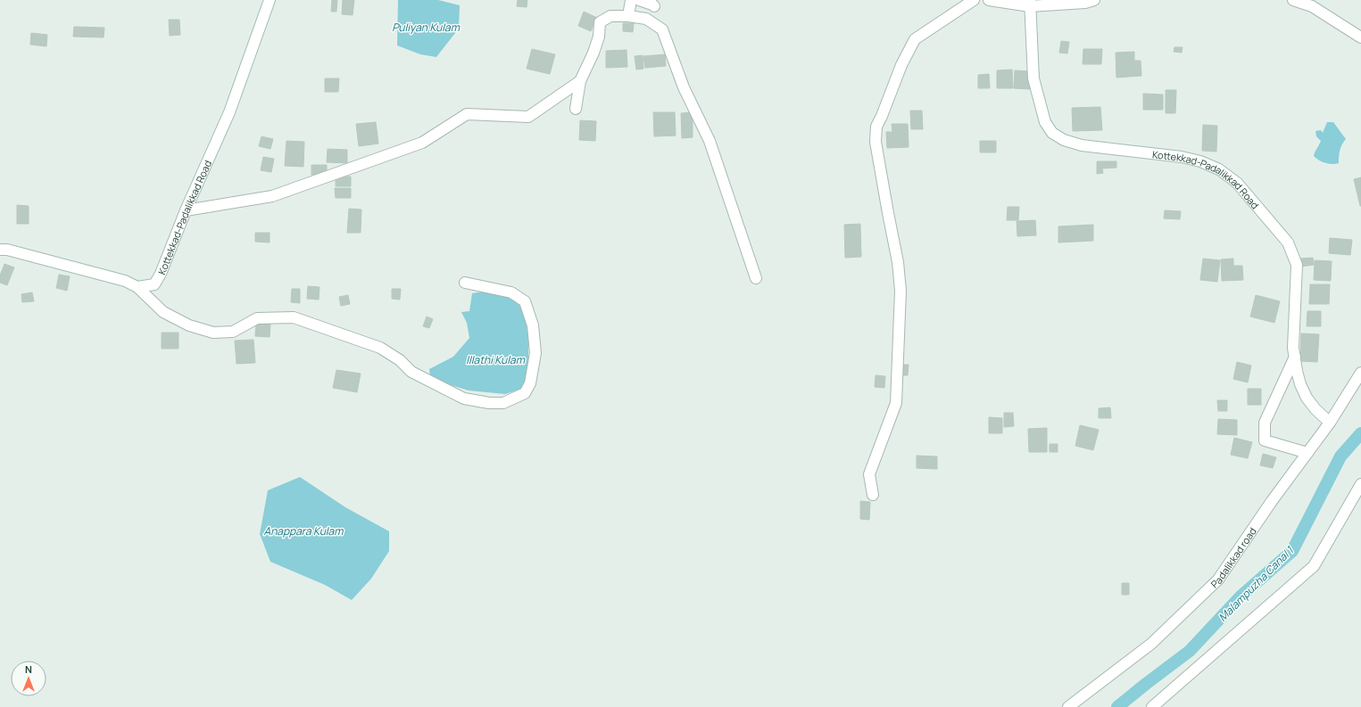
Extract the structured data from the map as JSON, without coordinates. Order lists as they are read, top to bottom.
{
  "streets": {
    "street": ["Kottekkad-Padalikkad Road", "Padalikkad road"]
  },
  "crossings": [
    ["Kottekkad-Padalikkad Road", "Padalikkad road"]
  ],
  "water": [
    "Puliyan Kulam",
    "Illathi Kulam",
    "Anappara Kulam",
    "Malampuzha Canal 1"
  ],
  "north": "top"
}
